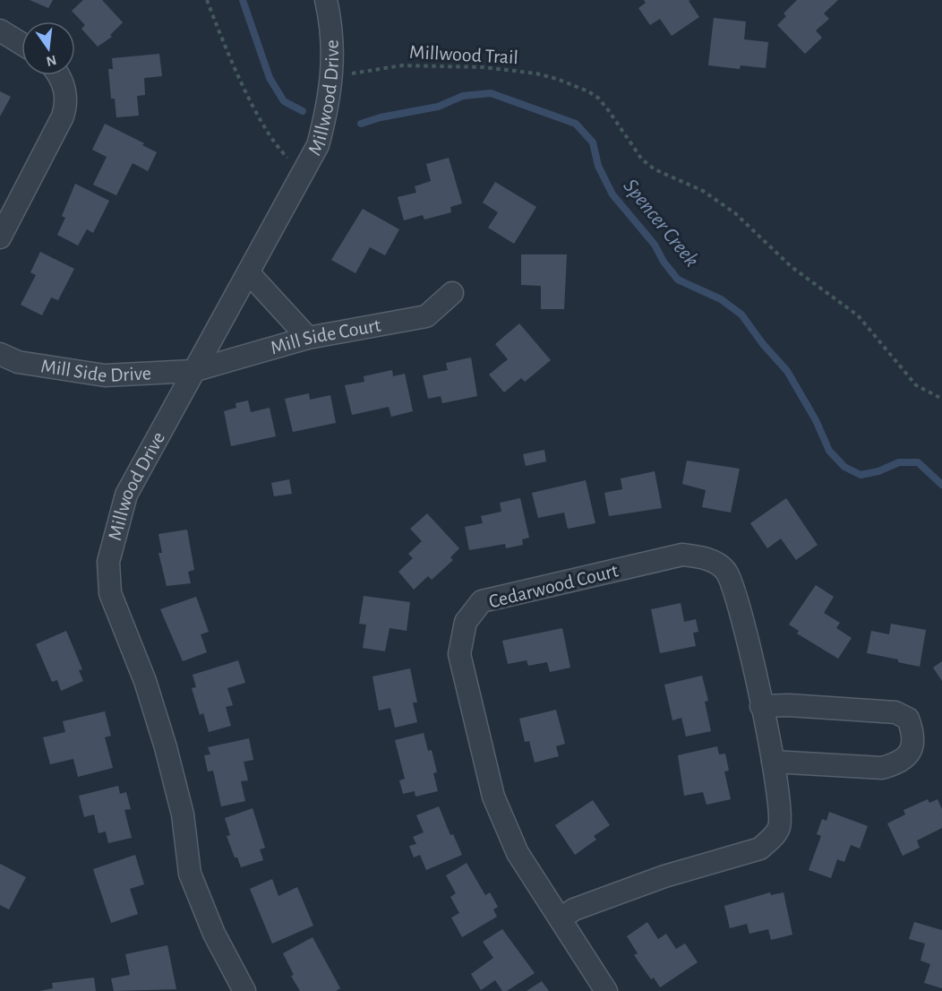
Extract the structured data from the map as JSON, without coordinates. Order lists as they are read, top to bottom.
{
  "streets": {
    "street": [
      "Millwood Drive",
      "Mill Side Court",
      "Mill Side Drive",
      "Cedarwood Court"
    ],
    "path": ["Millwood Trail"]
  },
  "crossings": [
    ["Millwood Trail", "Millwood Drive"],
    ["Millwood Drive", "Mill Side Court"],
    ["Millwood Drive", "Mill Side Drive"],
    ["Mill Side Court", "Mill Side Drive"]
  ],
  "water": ["Spencer Creek"],
  "north": "bottom"
}
